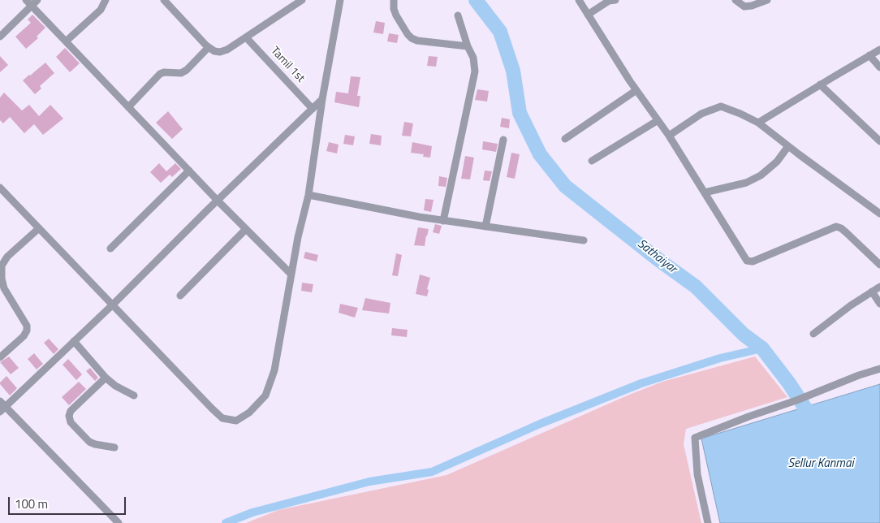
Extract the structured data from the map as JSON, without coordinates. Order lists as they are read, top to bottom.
{
  "streets": {
    "street": ["Tamil 1st"]
  },
  "water": ["Sathaiyar", "Sellur Kanmai"],
  "scale_bar": "100 m"
}
